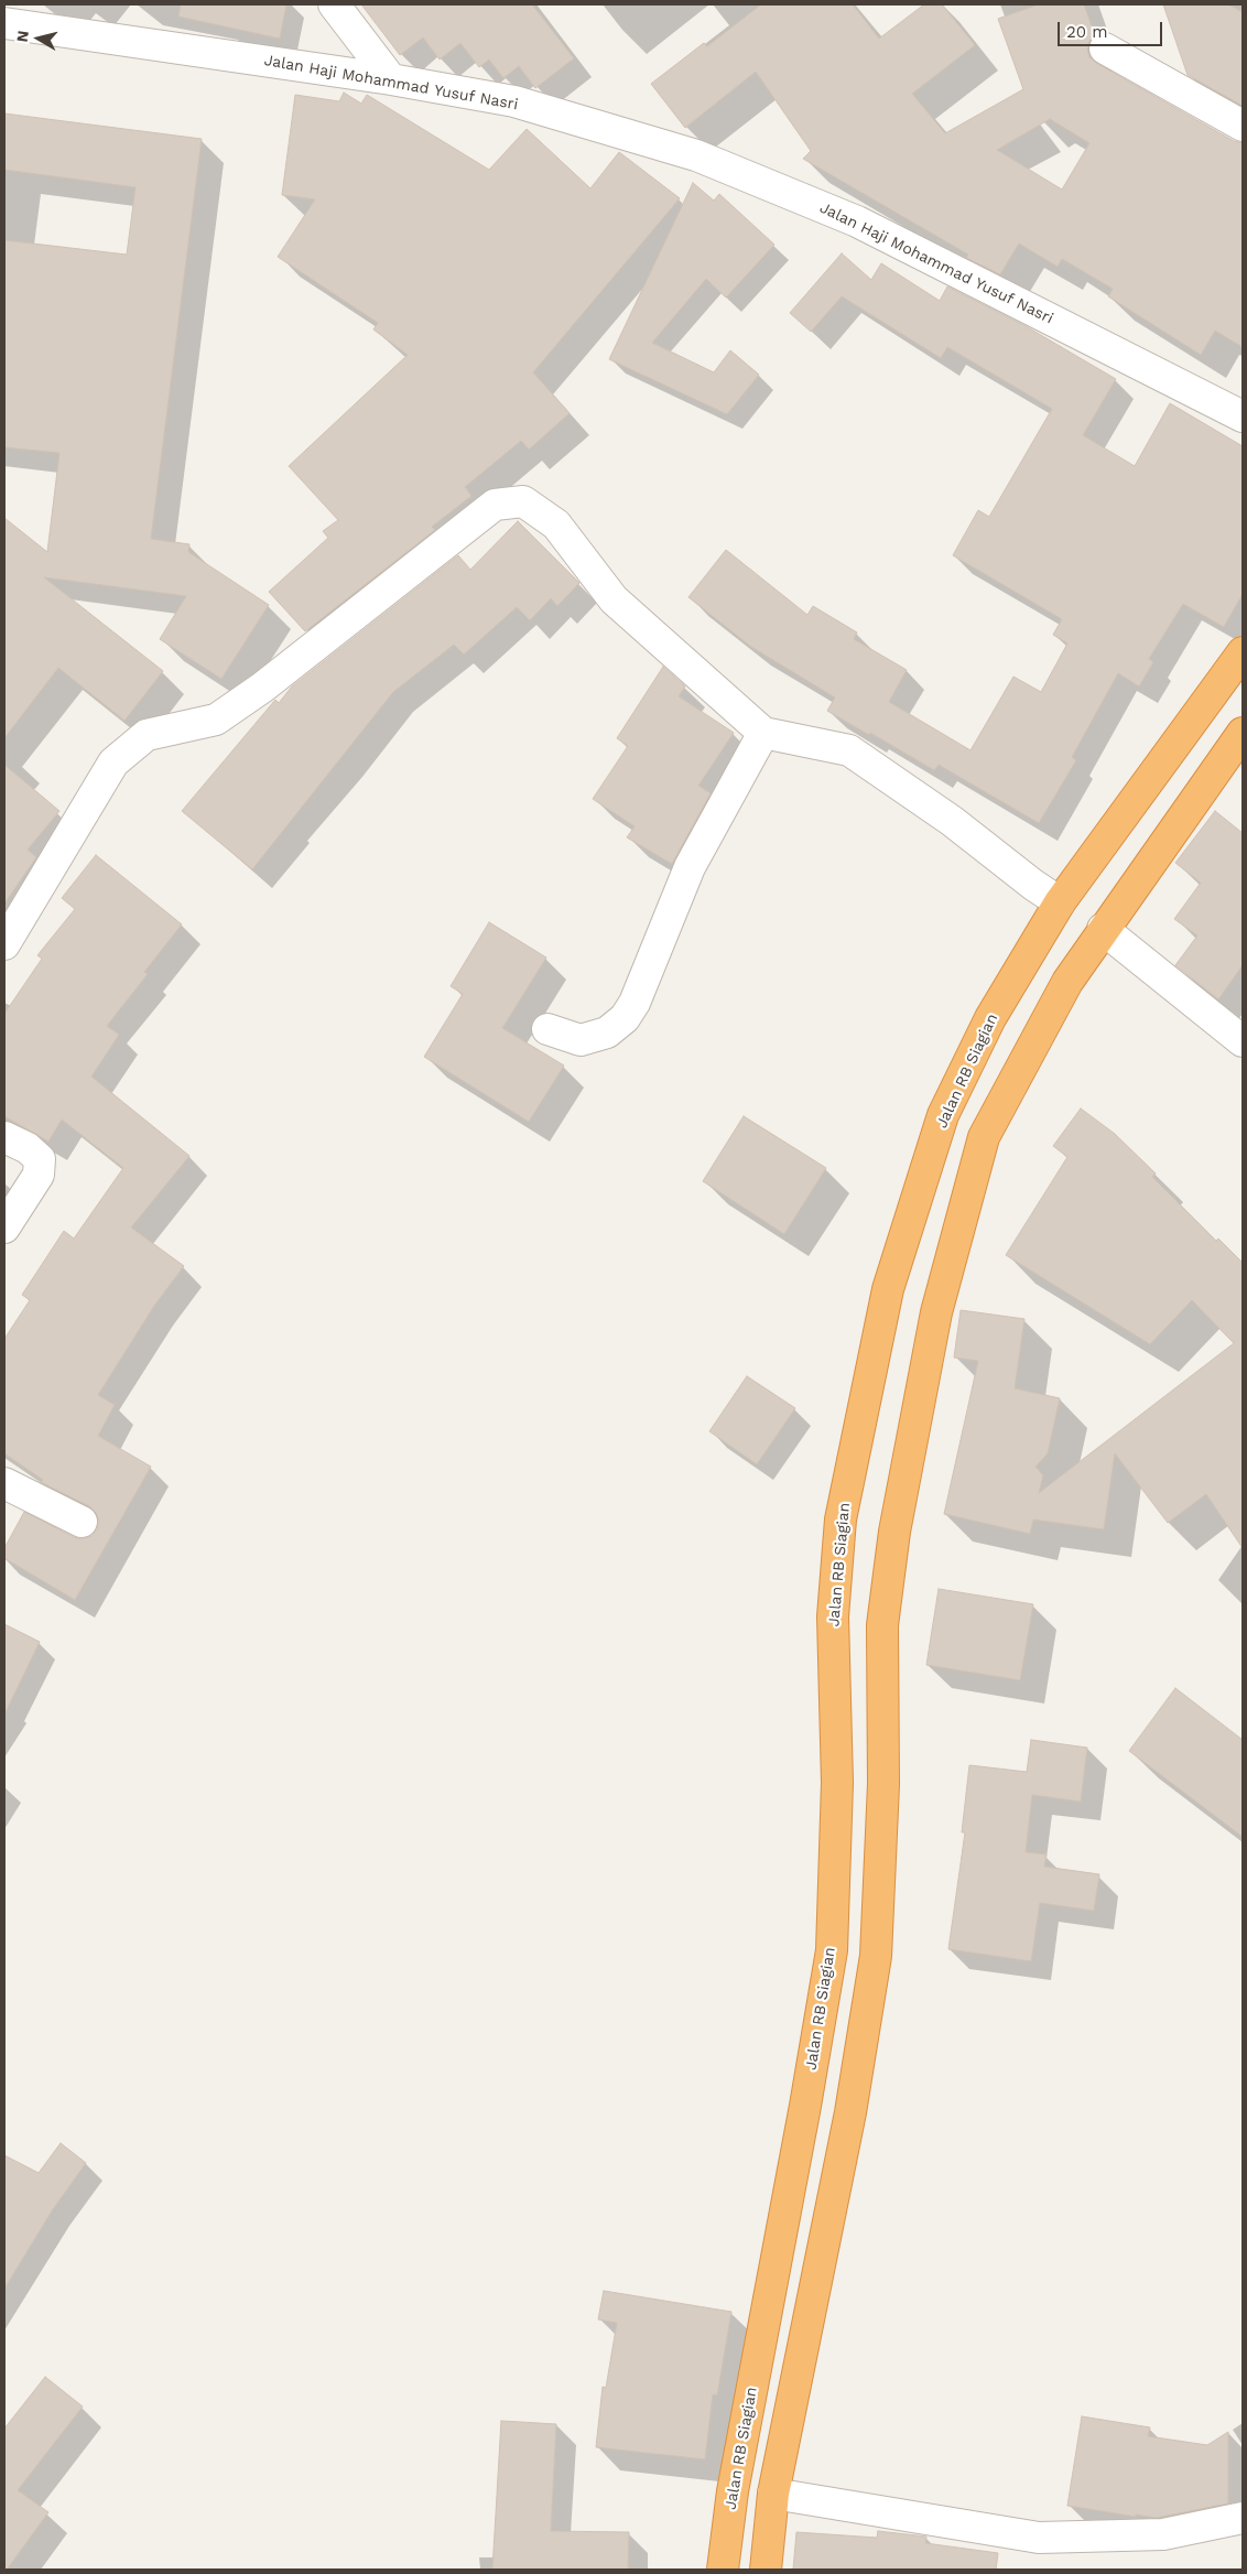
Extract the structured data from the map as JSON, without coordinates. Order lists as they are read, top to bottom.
{
  "streets": {
    "highway": ["Jalan RB Siagian"],
    "street": ["Jalan Haji Mohammad Yusuf Nasri"]
  },
  "scale_bar": "20 m",
  "north": "left"
}
